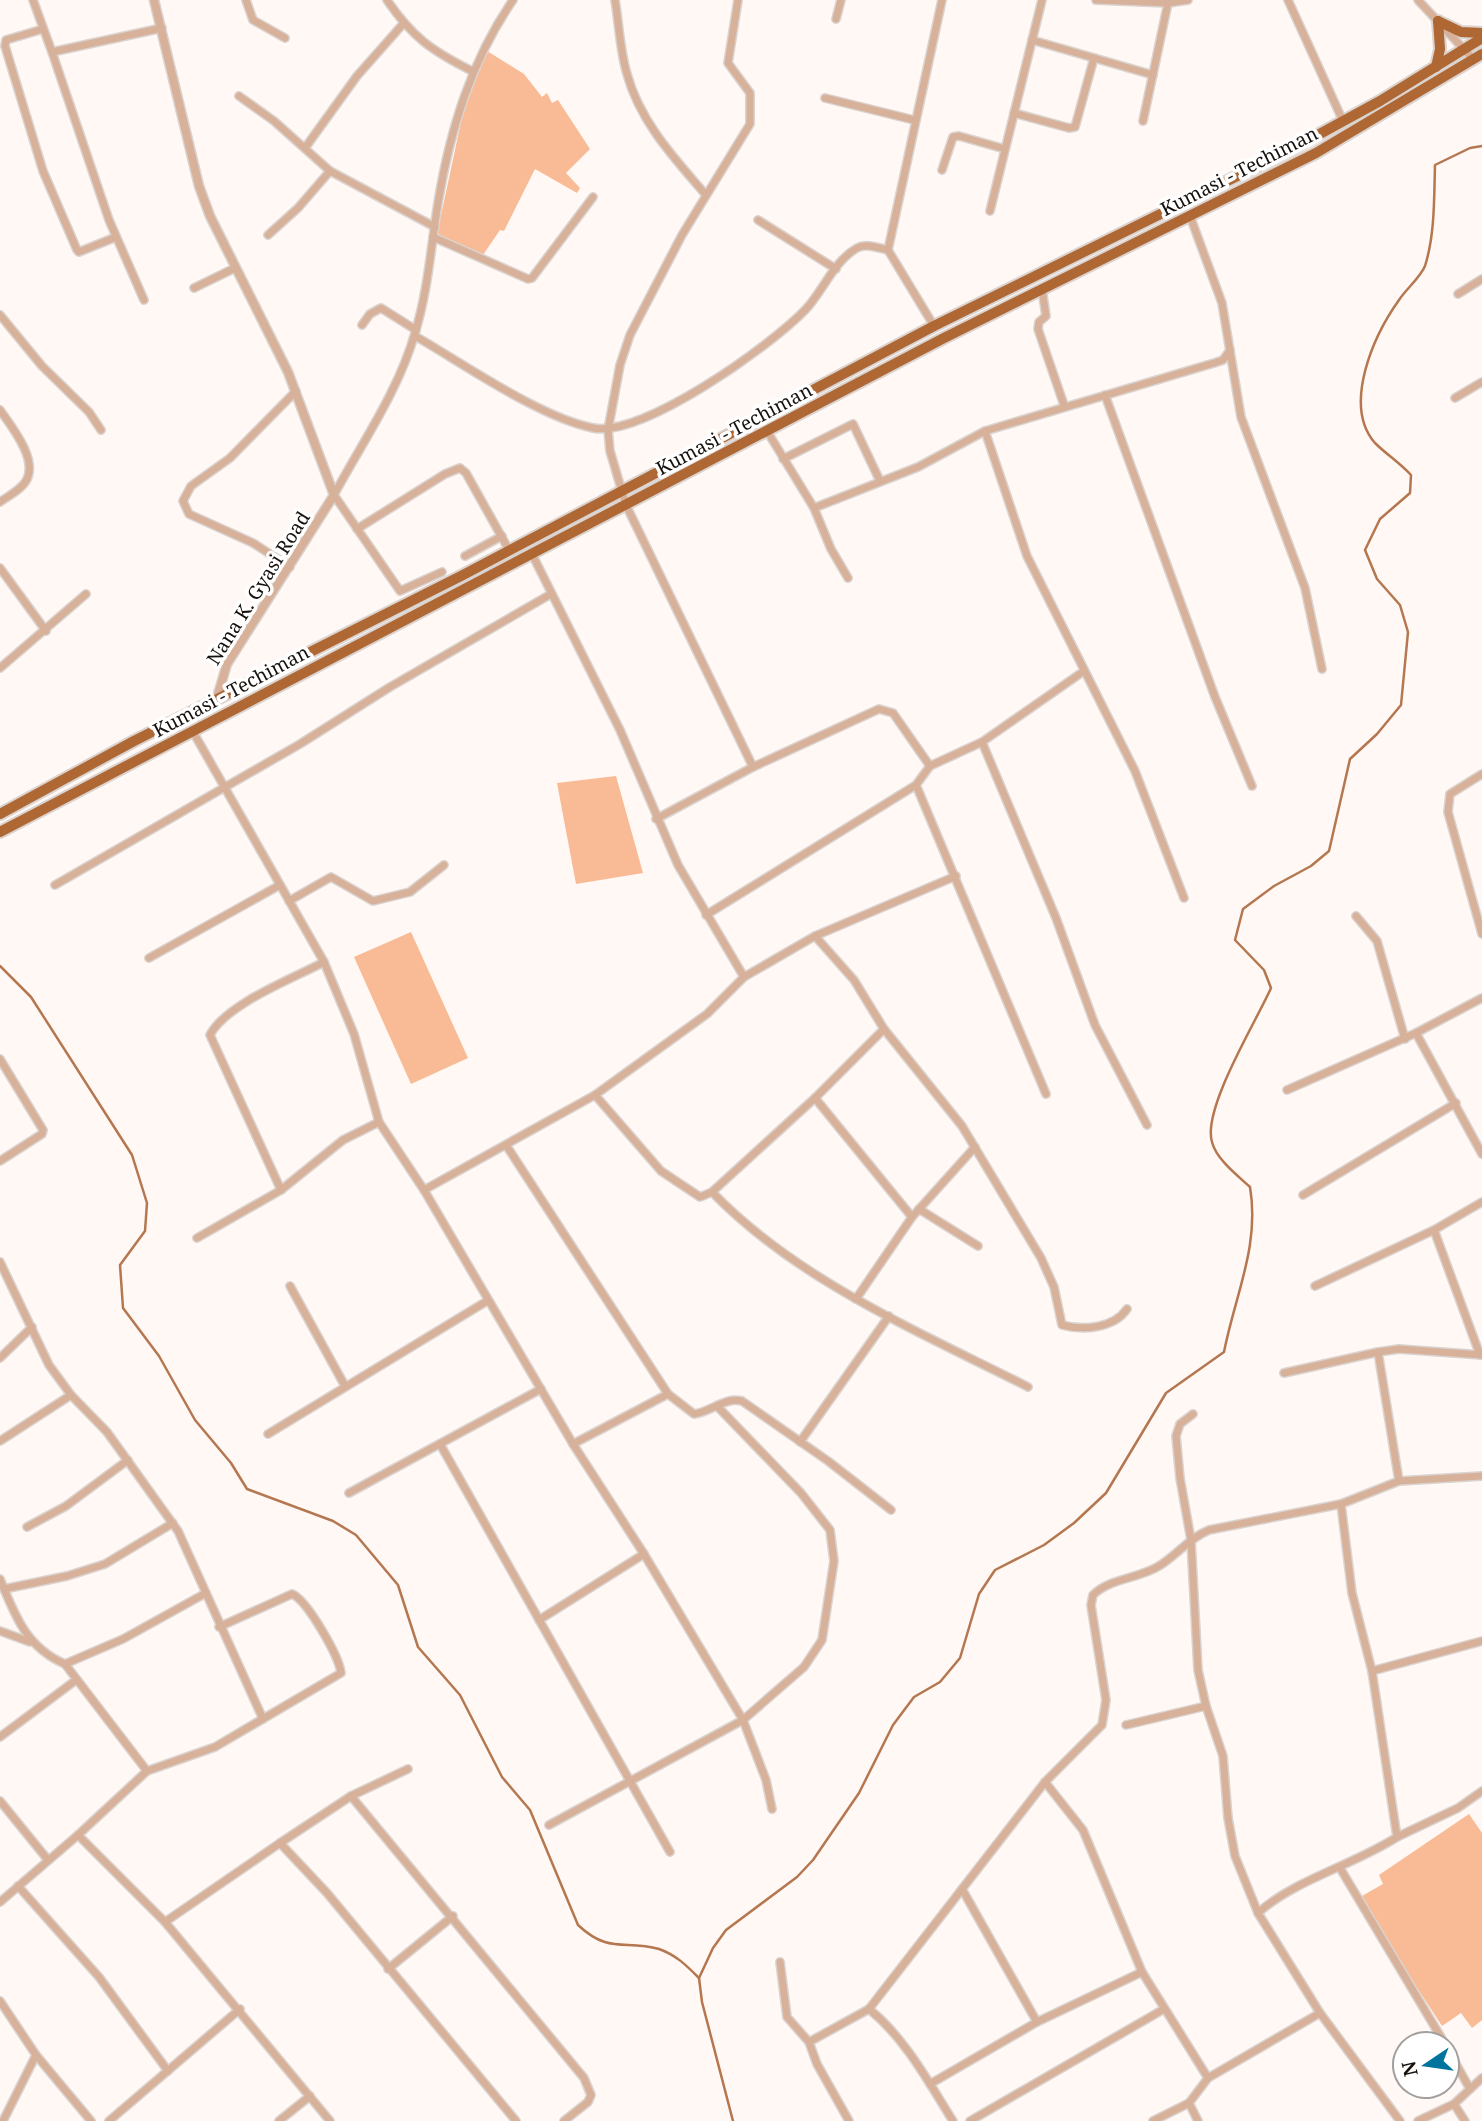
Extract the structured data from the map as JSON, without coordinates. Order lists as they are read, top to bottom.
{
  "streets": {
    "highway": ["Kumasi - Techiman"],
    "street": ["Nana K. Gyasi Road"]
  },
  "north": "left"
}
